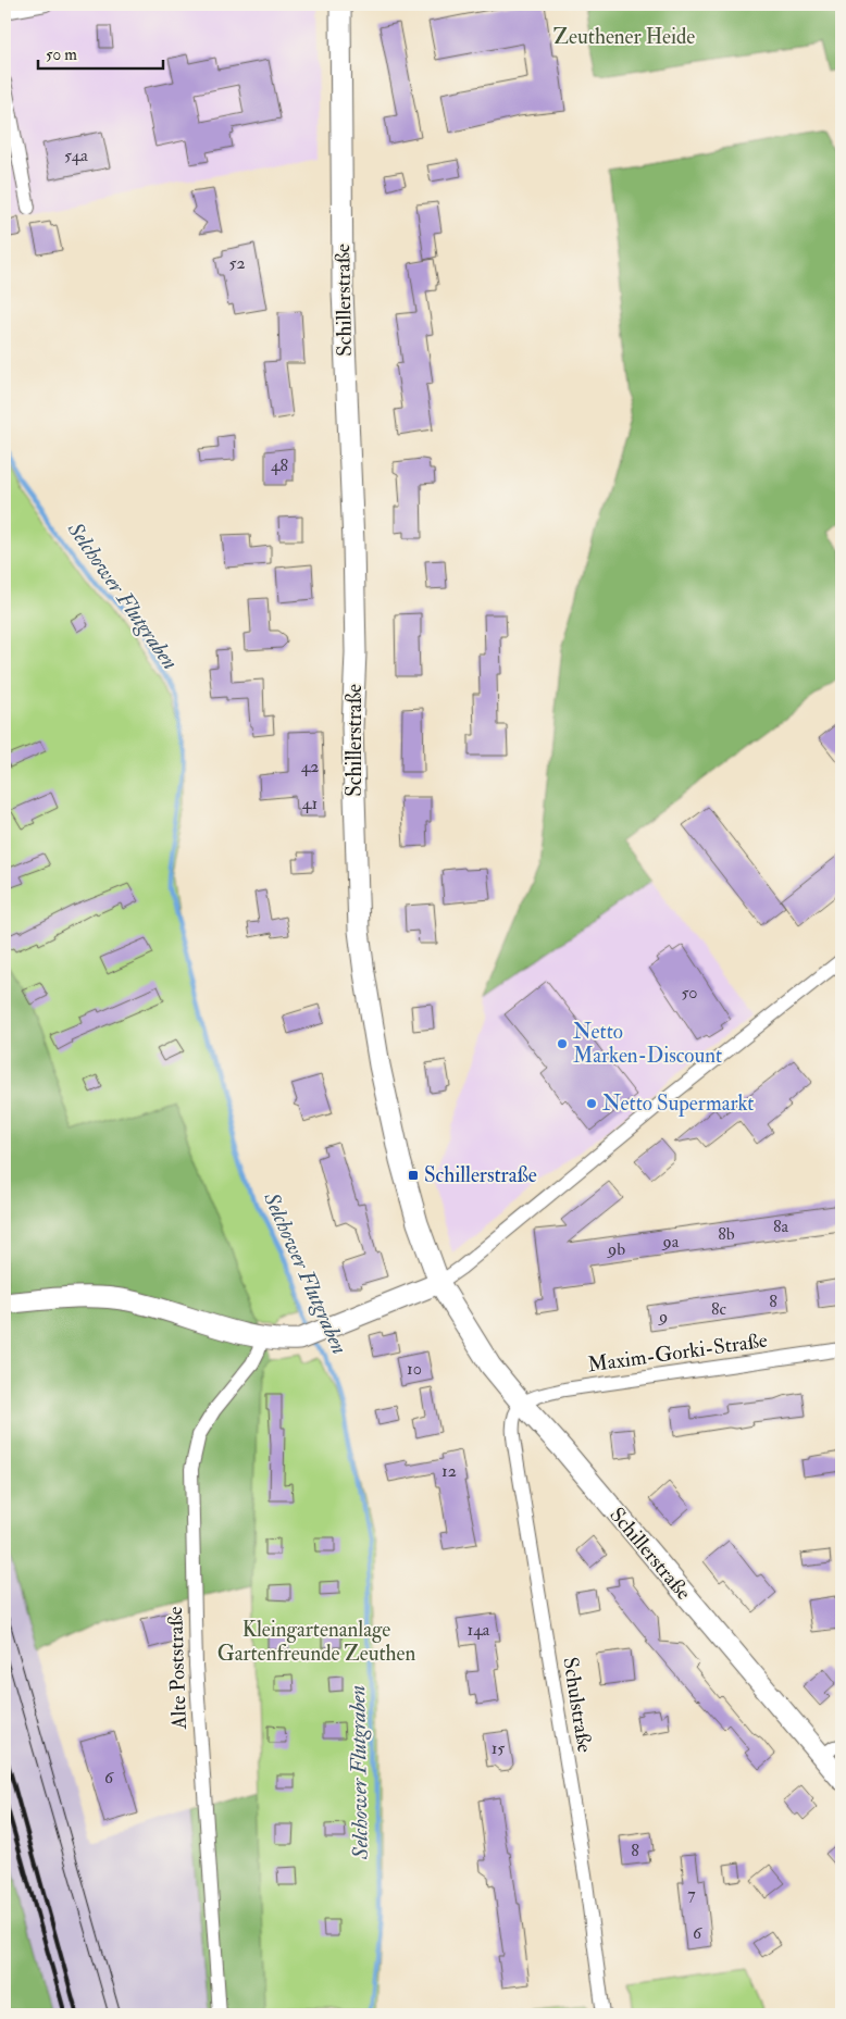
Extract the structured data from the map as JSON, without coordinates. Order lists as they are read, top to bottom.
{
  "streets": {
    "street": [
      "Schillerstraße",
      "Maxim-Gorki-Straße",
      "Alte Poststraße",
      "Schulstraße"
    ]
  },
  "crossings": [
    ["Schillerstraße", "Maxim-Gorki-Straße"],
    ["Schillerstraße", "Schulstraße"],
    ["Maxim-Gorki-Straße", "Schulstraße"]
  ],
  "water": ["Selchower Flutgraben"],
  "parks": ["Zeuthener Heide", "Kleingartenanlage Gartenfreunde Zeuthen"],
  "places": {
    "other": ["Netto Marken-Discount", "Netto Supermarkt"],
    "transit": ["Schillerstraße"]
  },
  "house_numbers": [
    "54a",
    "52",
    "48",
    "42",
    "41",
    "50",
    "8a",
    "8b",
    "9a",
    "9b",
    "8",
    "8c",
    "9",
    "10",
    "12",
    "14a",
    "15",
    "6",
    "8",
    "7",
    "6"
  ],
  "scale_bar": "50 m"
}
